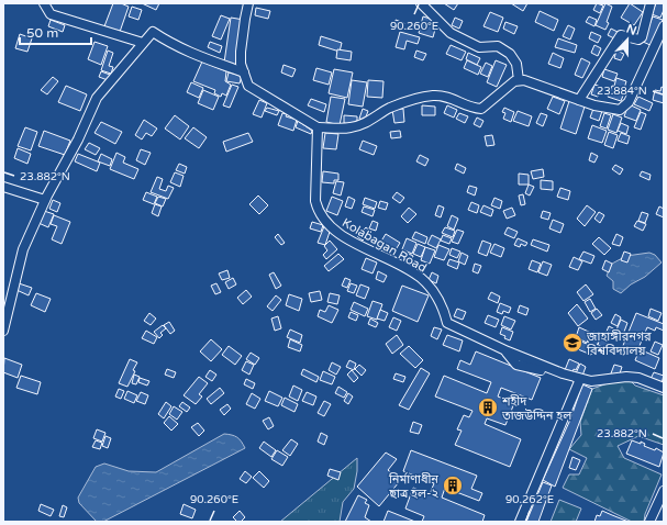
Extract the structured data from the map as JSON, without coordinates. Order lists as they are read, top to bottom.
{
  "streets": {
    "street": ["Kolabagan Road"]
  },
  "places": {
    "school or university": ["জাহাঙ্গীরনগর বিশ্ববিদ্যালয়"],
    "building": ["শহীদ তাজউদ্দিন হল", "নির্মাণাধীন ছাত্র হল-২"]
  },
  "scale_bar": "50 m",
  "north": "top",
  "coordinates": [
    "90.260°E",
    "23.884°N",
    "23.882°N",
    "90.262°E"
  ]
}
